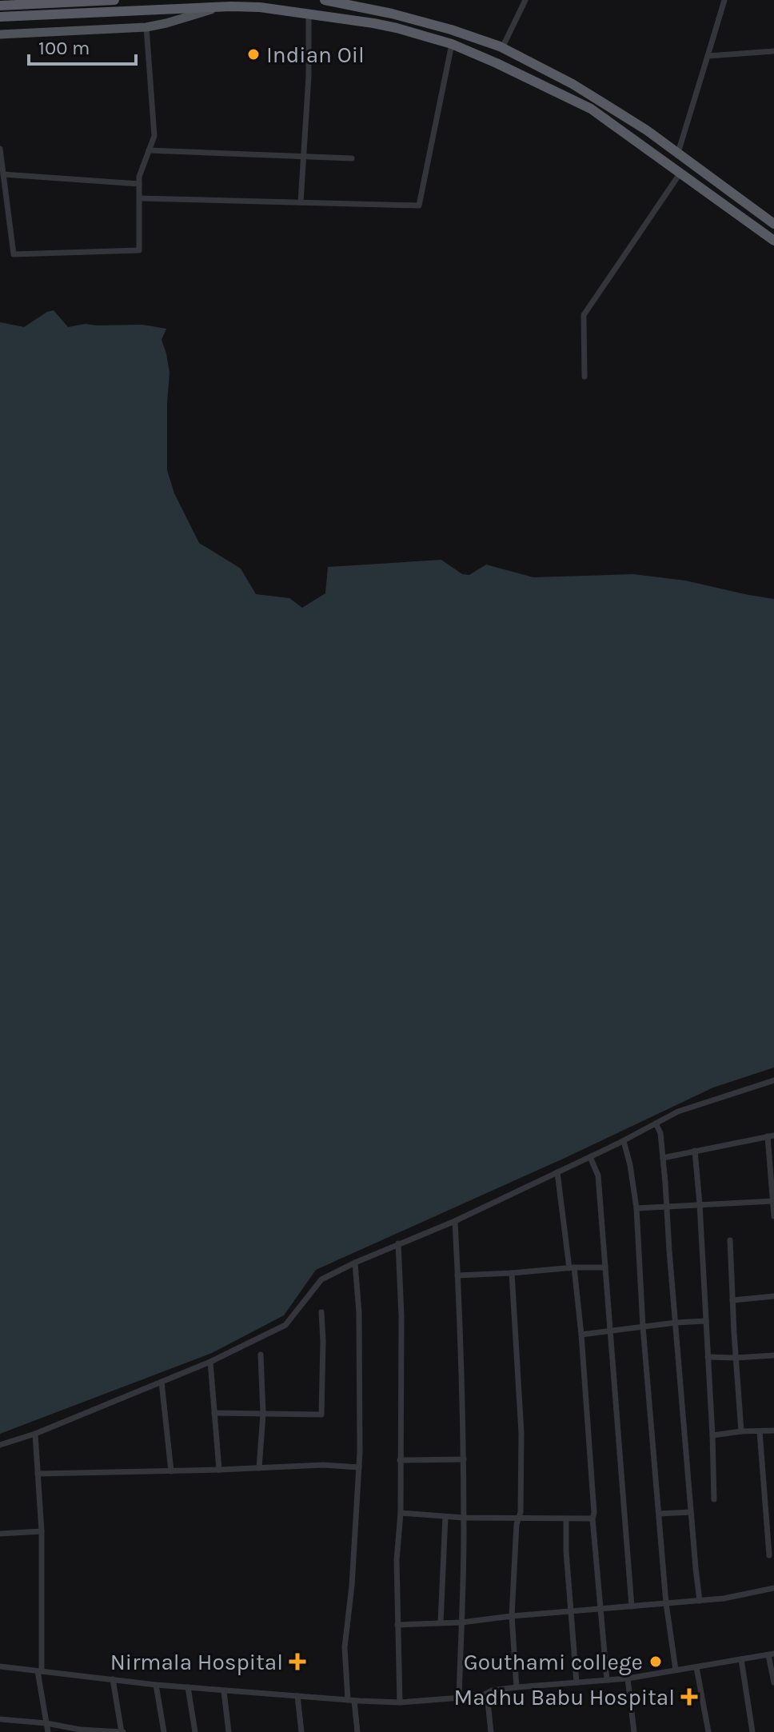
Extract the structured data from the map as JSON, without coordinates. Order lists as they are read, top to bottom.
{
  "places": {
    "other": ["Indian Oil", "Gouthami college"],
    "health": ["Nirmala Hospital", "Madhu Babu Hospital"]
  },
  "scale_bar": "100 m"
}
